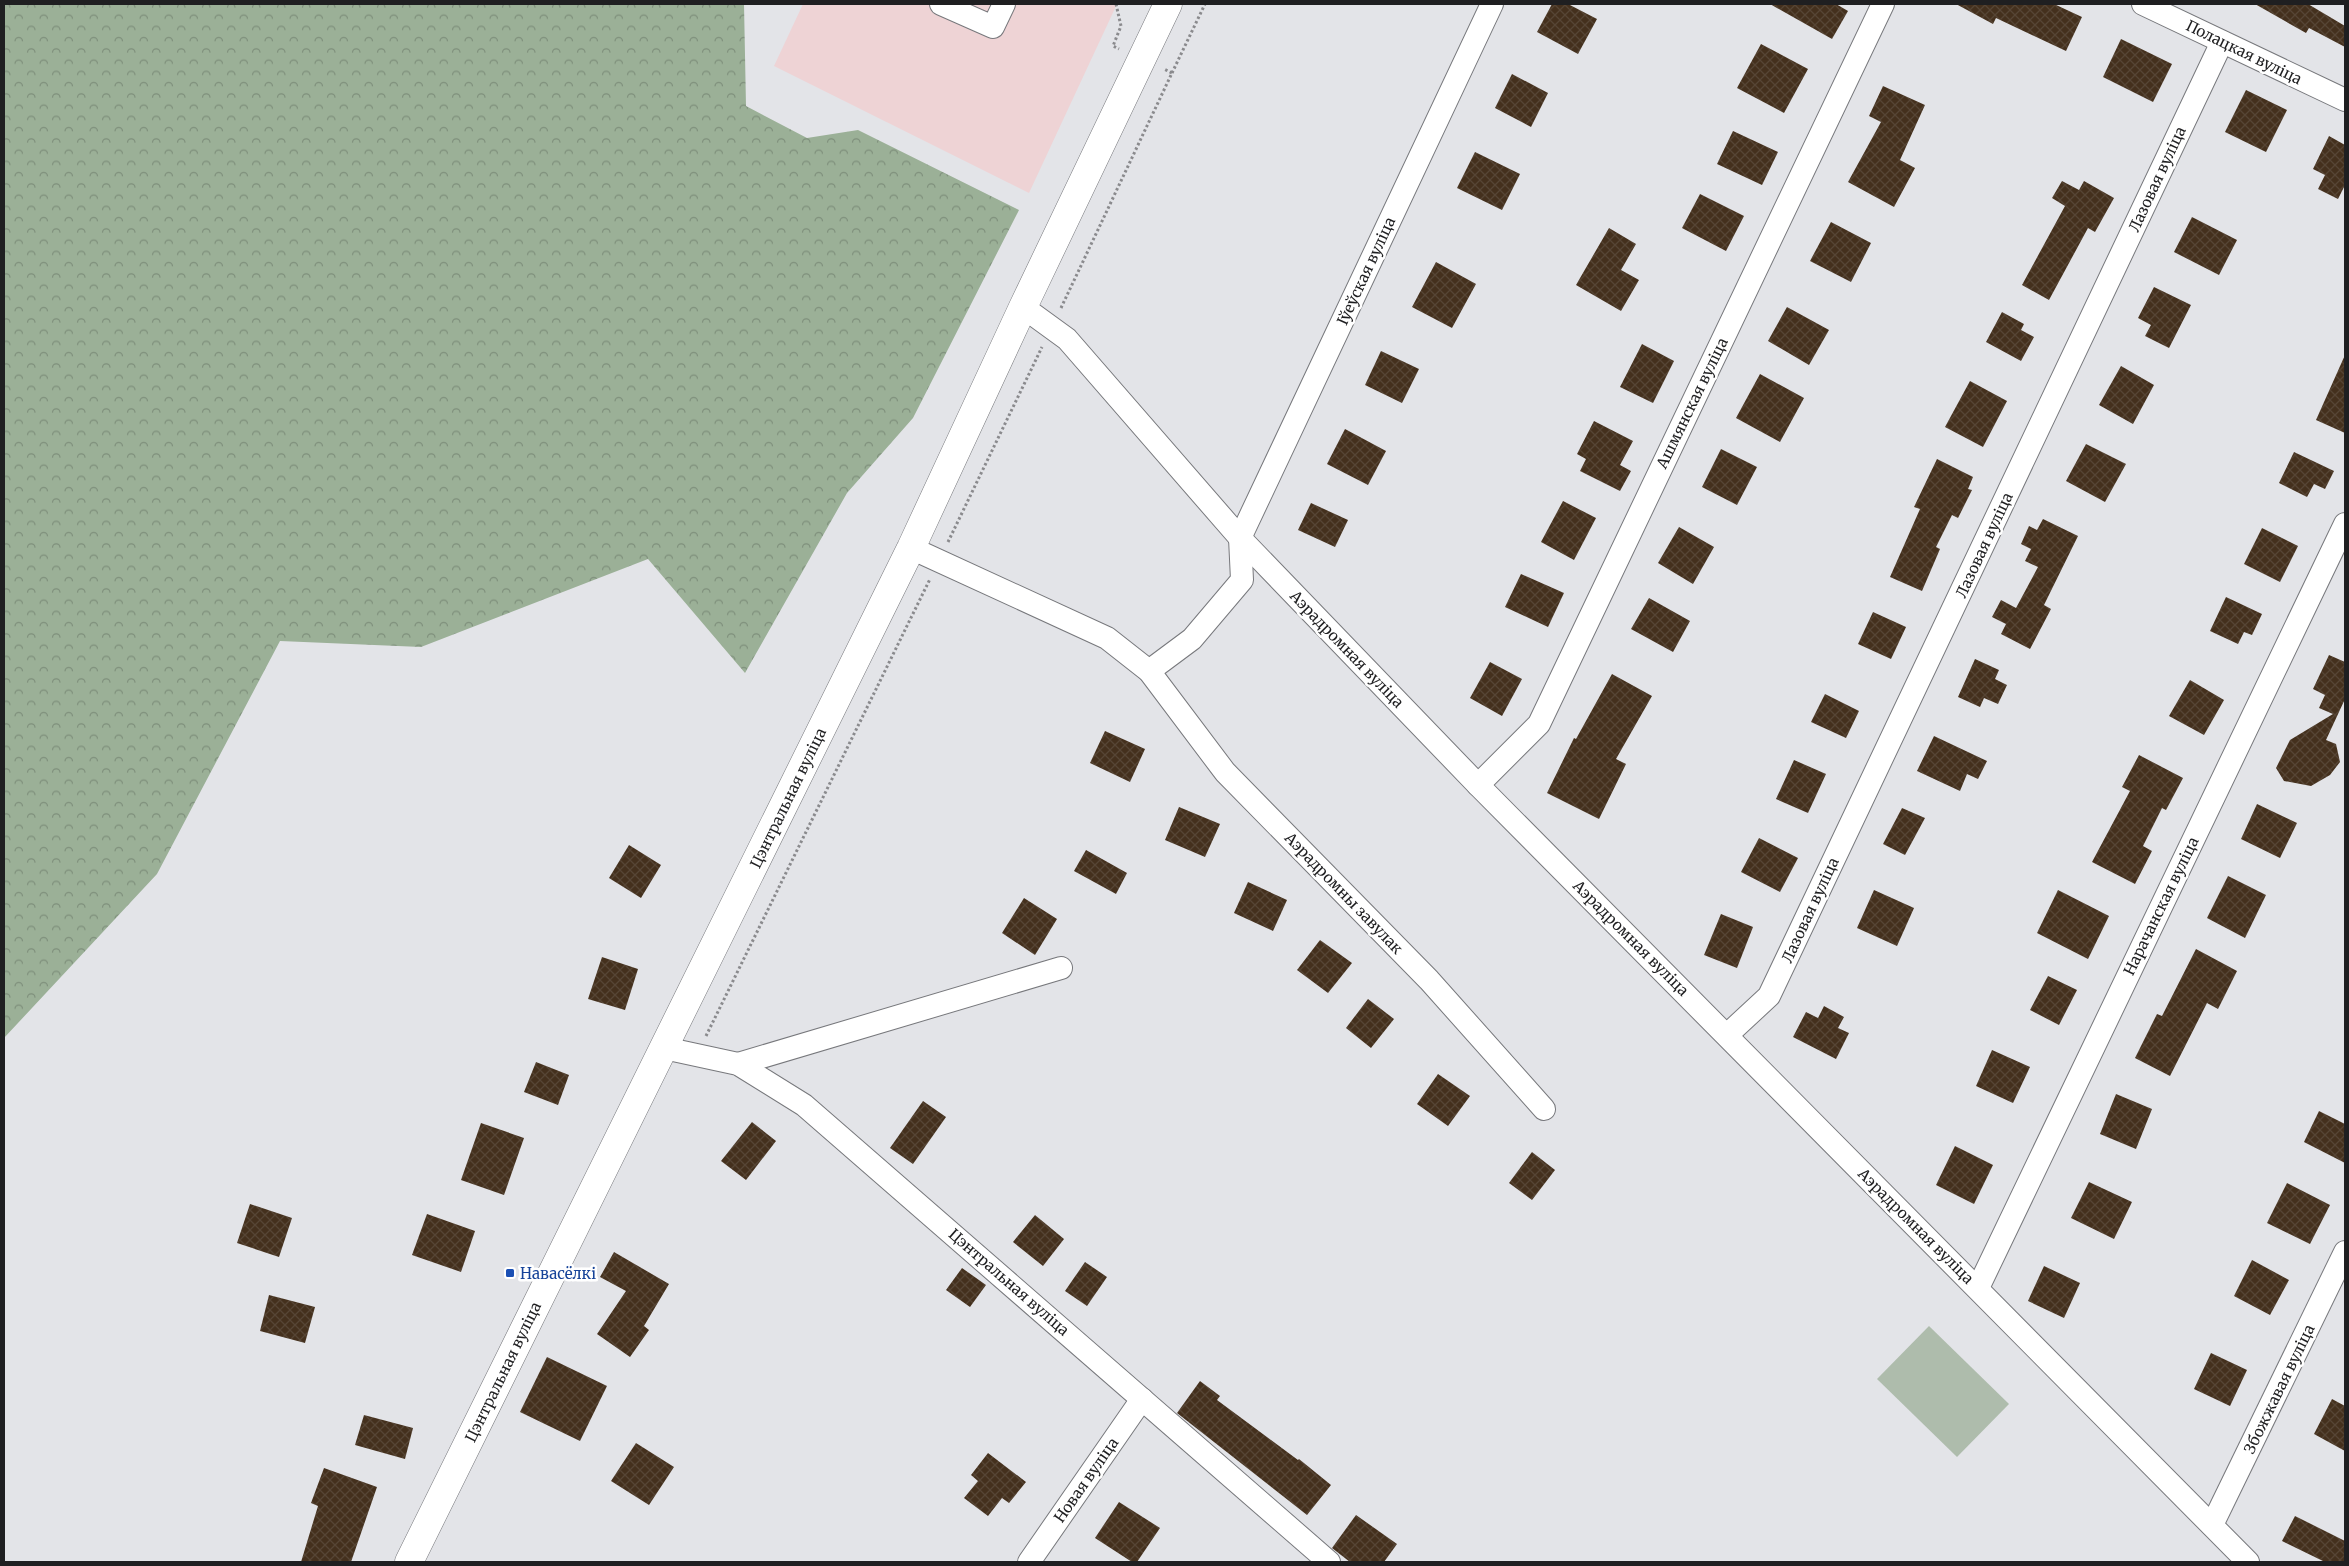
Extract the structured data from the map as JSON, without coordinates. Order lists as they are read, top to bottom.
{
  "streets": {
    "main road": ["Цэнтральная вуліца"],
    "street": [
      "Полацкая вуліца",
      "Лазовая вуліца",
      "Іўеўская вуліца",
      "Ашмянская вуліца",
      "Аэрадромная вуліца",
      "Аэрадромны завулак",
      "Нарачанская вуліца",
      "Збожжавая вуліца",
      "Новая вуліца"
    ]
  },
  "crossings": [
    ["Полацкая вуліца", "Лазовая вуліца"],
    ["Лазовая вуліца", "Аэрадромная вуліца"],
    ["Іўеўская вуліца", "Аэрадромная вуліца"],
    ["Ашмянская вуліца", "Аэрадромная вуліца"],
    ["Аэрадромная вуліца", "Цэнтральная вуліца"],
    ["Аэрадромная вуліца", "Нарачанская вуліца"],
    ["Аэрадромная вуліца", "Збожжавая вуліца"],
    ["Цэнтральная вуліца", "Аэрадромны завулак"],
    ["Цэнтральная вуліца", "Новая вуліца"]
  ],
  "places": {
    "transit": ["Навасёлкі"]
  }
}
